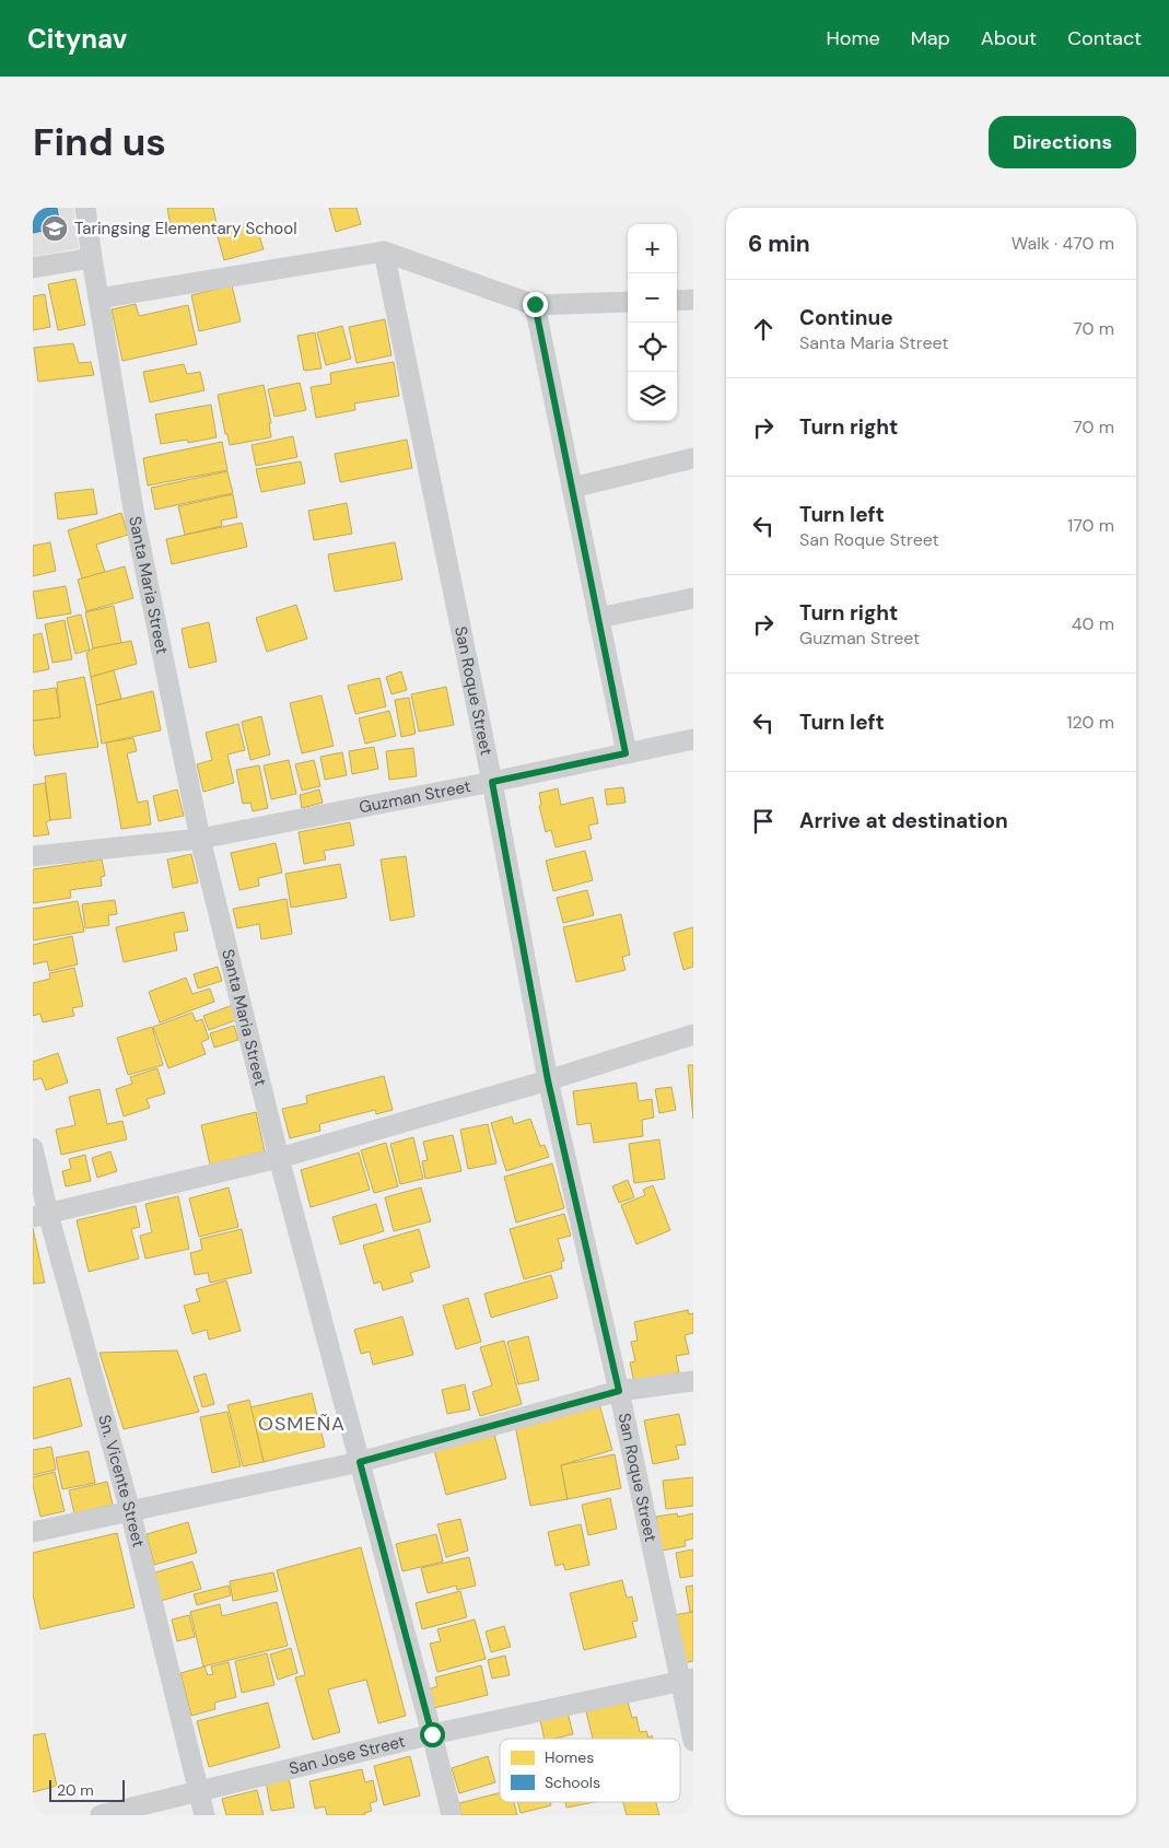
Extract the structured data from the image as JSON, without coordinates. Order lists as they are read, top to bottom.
{
  "streets": {
    "street": [
      "Santa Maria Street",
      "San Roque Street",
      "Guzman Street",
      "Sn. Vicente Street",
      "San Jose Street"
    ]
  },
  "crossings": [
    ["Santa Maria Street", "Guzman Street"],
    ["Santa Maria Street", "San Jose Street"],
    ["San Roque Street", "Guzman Street"],
    ["San Roque Street", "San Jose Street"],
    ["Sn. Vicente Street", "San Jose Street"]
  ],
  "districts": ["OSMEÑA"],
  "places": {
    "school or university": ["Taringsing Elementary School"]
  },
  "legend": ["Homes", "Schools"],
  "scale_bar": "20 m",
  "page": {
    "header": "Citynav",
    "nav": [
      "Home",
      "Map",
      "About",
      "Contact"
    ],
    "buttons": "Directions",
    "title": "Find us",
    "heading": ["6 min", "Walk · 470 m"],
    "map_buttons": ["+", "−"],
    "list": [
      ["Continue", "Santa Maria Street", "70 m"],
      ["Turn right", "70 m"],
      ["Turn left", "San Roque Street", "170 m"],
      ["Turn right", "Guzman Street", "40 m"],
      ["Turn left", "120 m"],
      "Arrive at destination"
    ],
    "scale": "20 m"
  }
}
